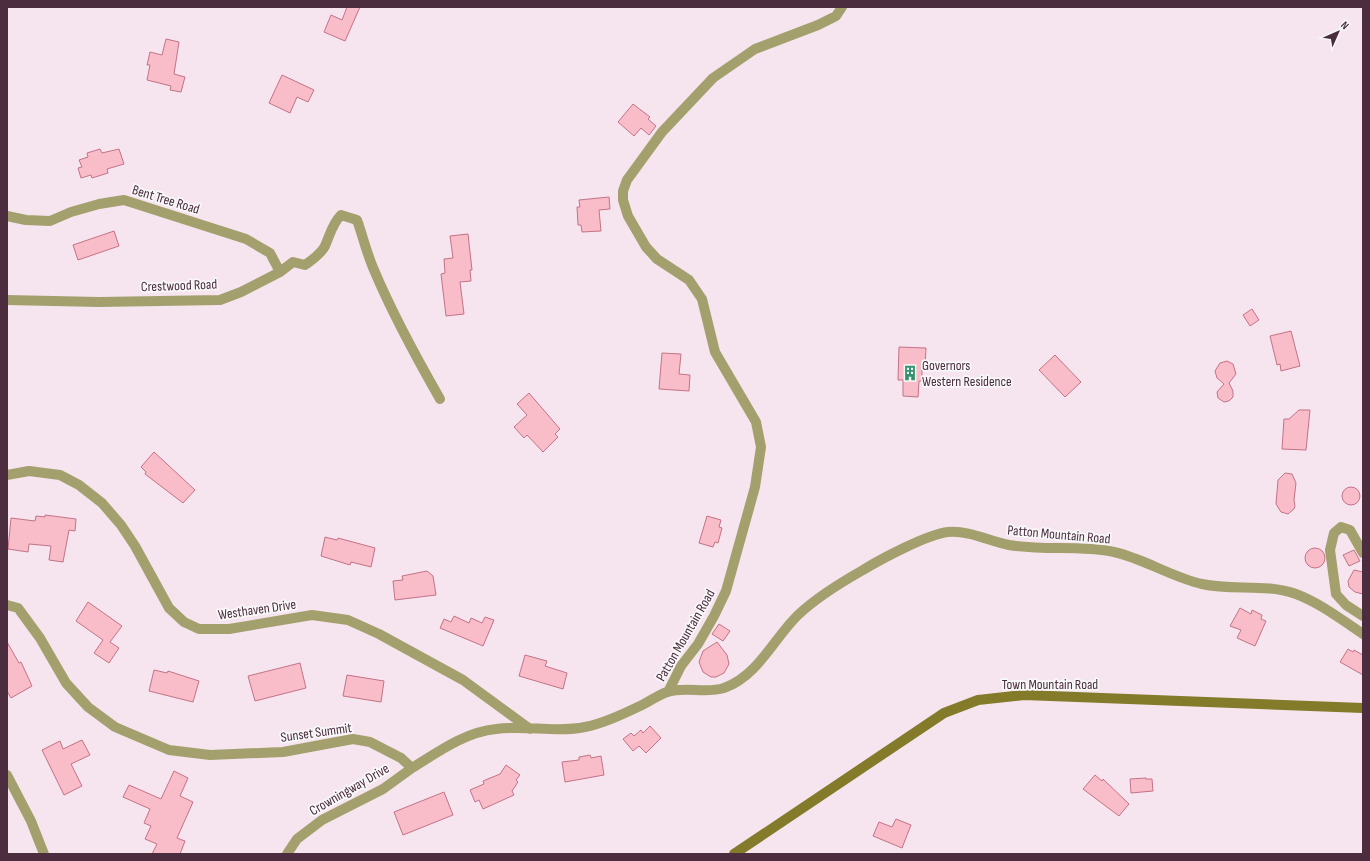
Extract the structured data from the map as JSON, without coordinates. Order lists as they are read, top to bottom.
{
  "streets": {
    "main road": ["Town Mountain Road"],
    "street": [
      "Bent Tree Road",
      "Crestwood Road",
      "Patton Mountain Road",
      "Westhaven Drive",
      "Sunset Summit",
      "Crowningway Drive"
    ]
  },
  "crossings": [
    ["Bent Tree Road", "Crestwood Road"],
    ["Sunset Summit", "Crowningway Drive"]
  ],
  "places": {
    "building": ["Governors Western Residence"]
  },
  "north": "top right"
}
